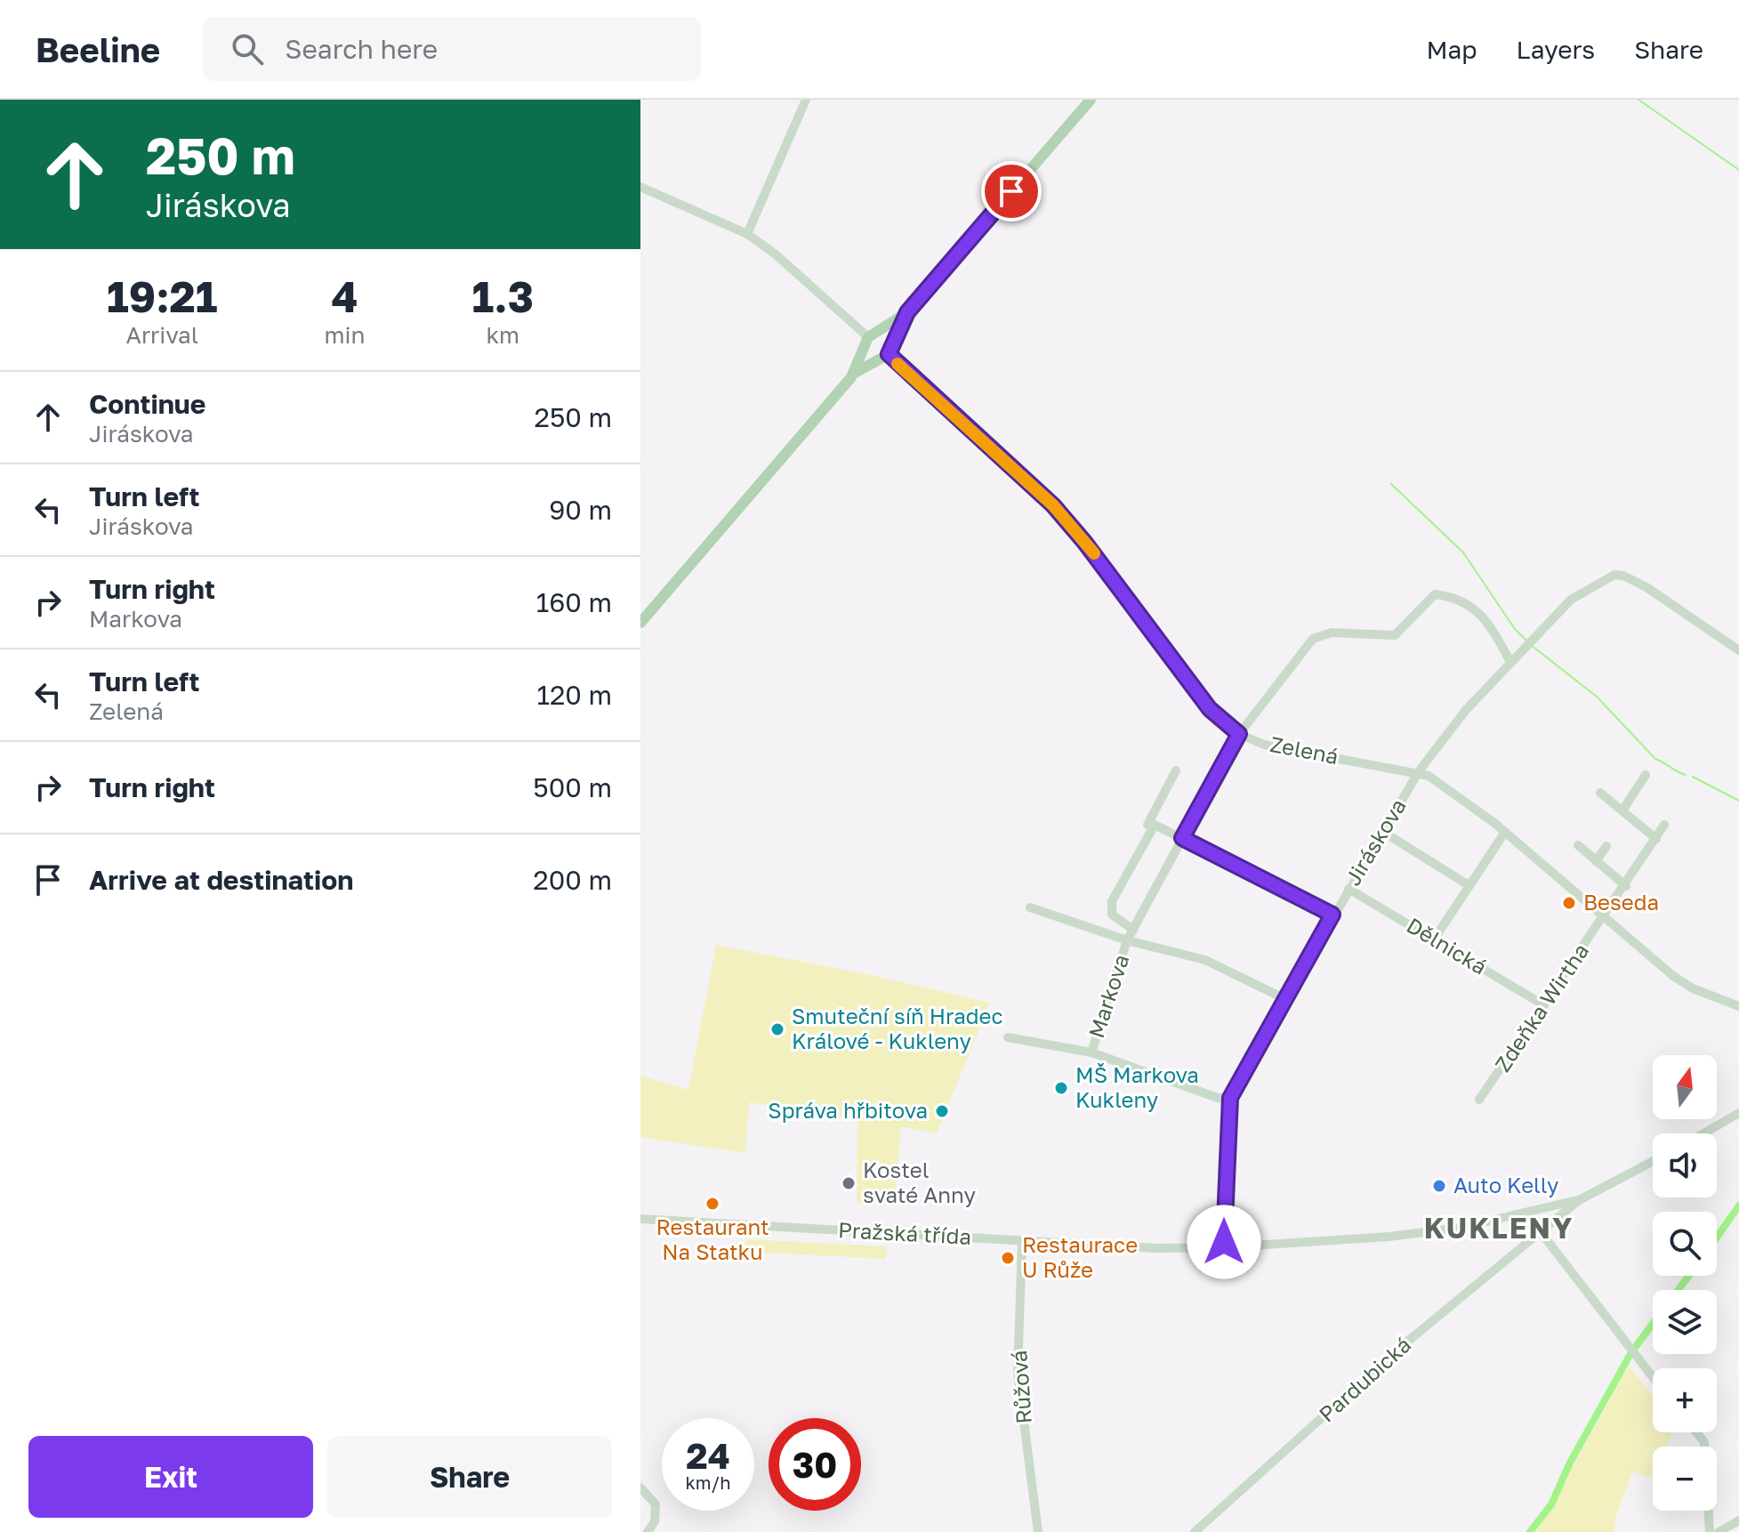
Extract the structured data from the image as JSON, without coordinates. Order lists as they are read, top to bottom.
{
  "streets": {
    "street": [
      "Zelená",
      "Jiráskova",
      "Dělnická",
      "Markova",
      "Zdeňka Wirtha",
      "Pražská třída",
      "Pardubická",
      "Růžová"
    ]
  },
  "crossings": [
    ["Zelená", "Jiráskova"],
    ["Zelená", "Markova"],
    ["Zelená", "Zdeňka Wirtha"],
    ["Jiráskova", "Dělnická"],
    ["Jiráskova", "Markova"],
    ["Dělnická", "Zdeňka Wirtha"],
    ["Pražská třída", "Pardubická"],
    ["Pražská třída", "Růžová"]
  ],
  "districts": ["KUKLENY"],
  "places": [
    "Beseda",
    "Smuteční síň Hradec Králové - Kukleny",
    "MŠ Markova Kukleny",
    "Správa hřbitova",
    "Kostel svaté Anny",
    "Auto Kelly",
    "Restaurant Na Statku",
    "Restaurace U Růže"
  ],
  "north": "top",
  "page": {
    "header": "Beeline",
    "search": "Search here",
    "nav": ["Map", "Layers", "Share"],
    "turn": ["250 m", "Jiráskova"],
    "eta": [
      "19:21",
      "Arrival",
      "4",
      "min",
      "1.3",
      "km"
    ],
    "list": [
      {
        "name": "Continue",
        "note": "Jiráskova",
        "value": "250 m"
      },
      {
        "name": "Turn left",
        "note": "Jiráskova",
        "value": "90 m"
      },
      {
        "name": "Turn right",
        "note": "Markova",
        "value": "160 m"
      },
      {
        "name": "Turn left",
        "note": "Zelená",
        "value": "120 m"
      },
      {
        "name": "Turn right",
        "value": "500 m"
      },
      {
        "name": "Arrive at destination",
        "value": "200 m"
      }
    ],
    "map_buttons": ["+", "−"],
    "speed": "24 km/h",
    "limit": "30",
    "buttons": ["Exit", "Share"]
  }
}
